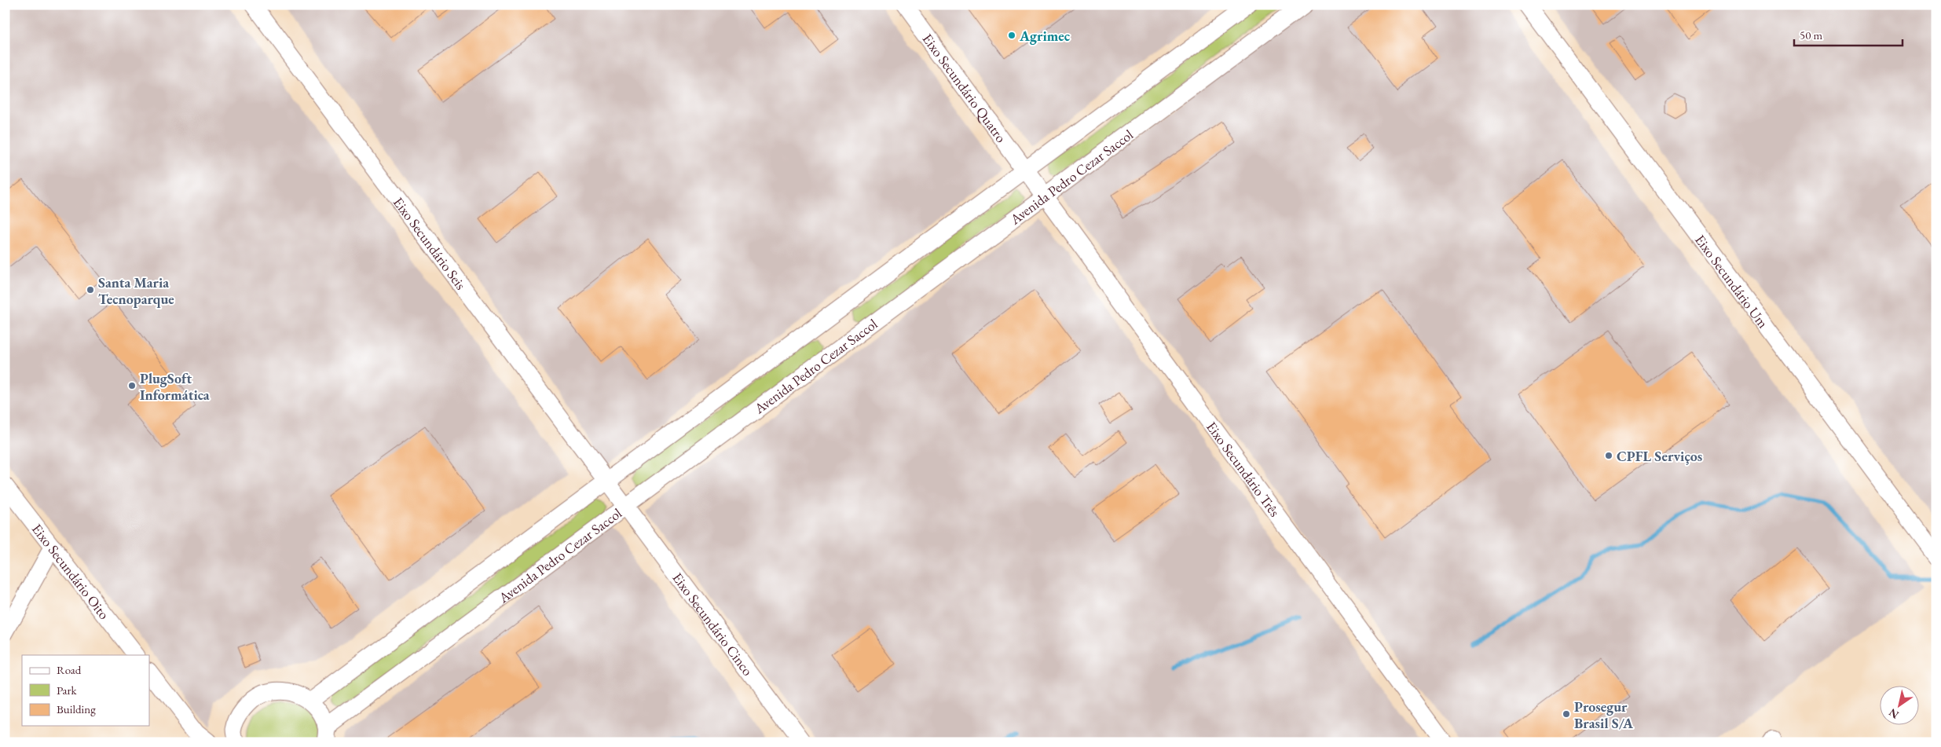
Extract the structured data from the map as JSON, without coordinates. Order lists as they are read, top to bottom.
{
  "streets": {
    "street": [
      "Eixo Secundário Quatro",
      "Avenida Pedro Cezar Saccol",
      "Eixo Secundário Seis",
      "Eixo Secundário Um",
      "Eixo Secundário Três",
      "Eixo Secundário Oito",
      "Eixo Secundário Cinco"
    ]
  },
  "crossings": [
    ["Eixo Secundário Quatro", "Avenida Pedro Cezar Saccol"],
    ["Eixo Secundário Quatro", "Eixo Secundário Três"],
    ["Avenida Pedro Cezar Saccol", "Eixo Secundário Seis"],
    ["Avenida Pedro Cezar Saccol", "Eixo Secundário Três"],
    ["Avenida Pedro Cezar Saccol", "Eixo Secundário Cinco"],
    ["Eixo Secundário Seis", "Eixo Secundário Cinco"]
  ],
  "places": [
    "Agrimec",
    "Santa Maria Tecnoparque",
    "PlugSoft Informática",
    "CPFL Serviços",
    "Prosegur Brasil S/A"
  ],
  "legend": ["Road", "Park", "Building"],
  "scale_bar": "50 m",
  "north": "bottom left"
}
